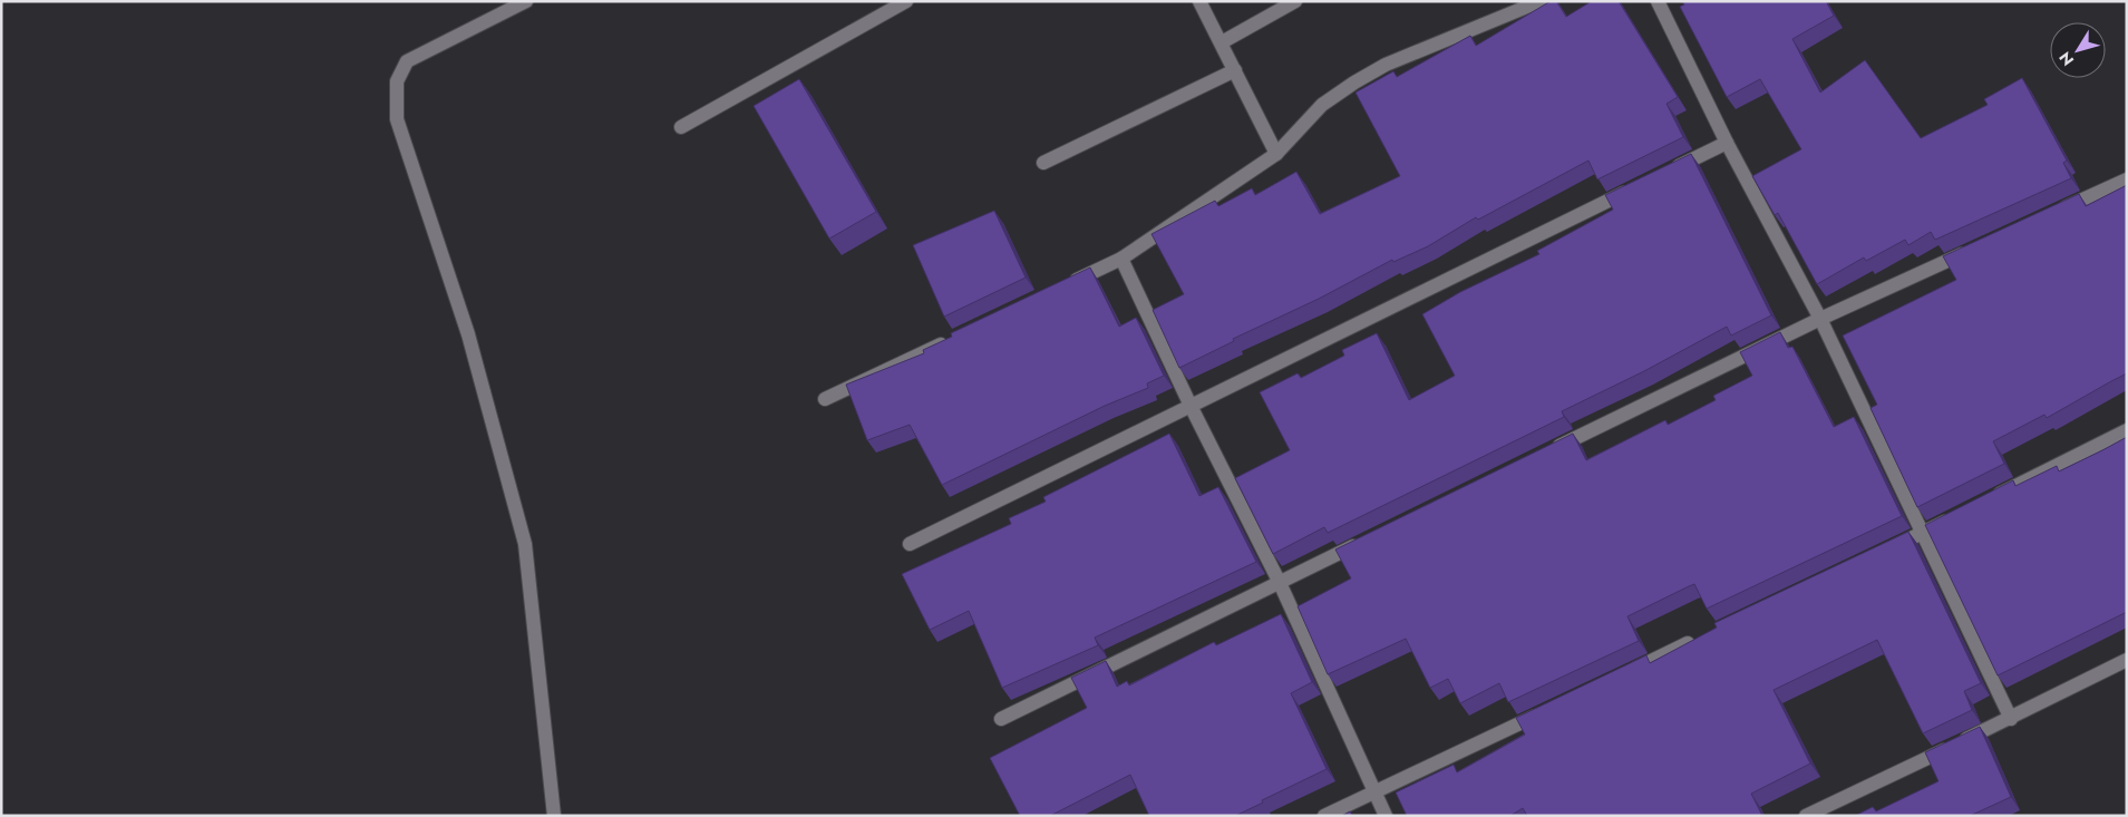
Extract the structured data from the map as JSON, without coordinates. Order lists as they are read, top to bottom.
{
  "north": "bottom left"
}
